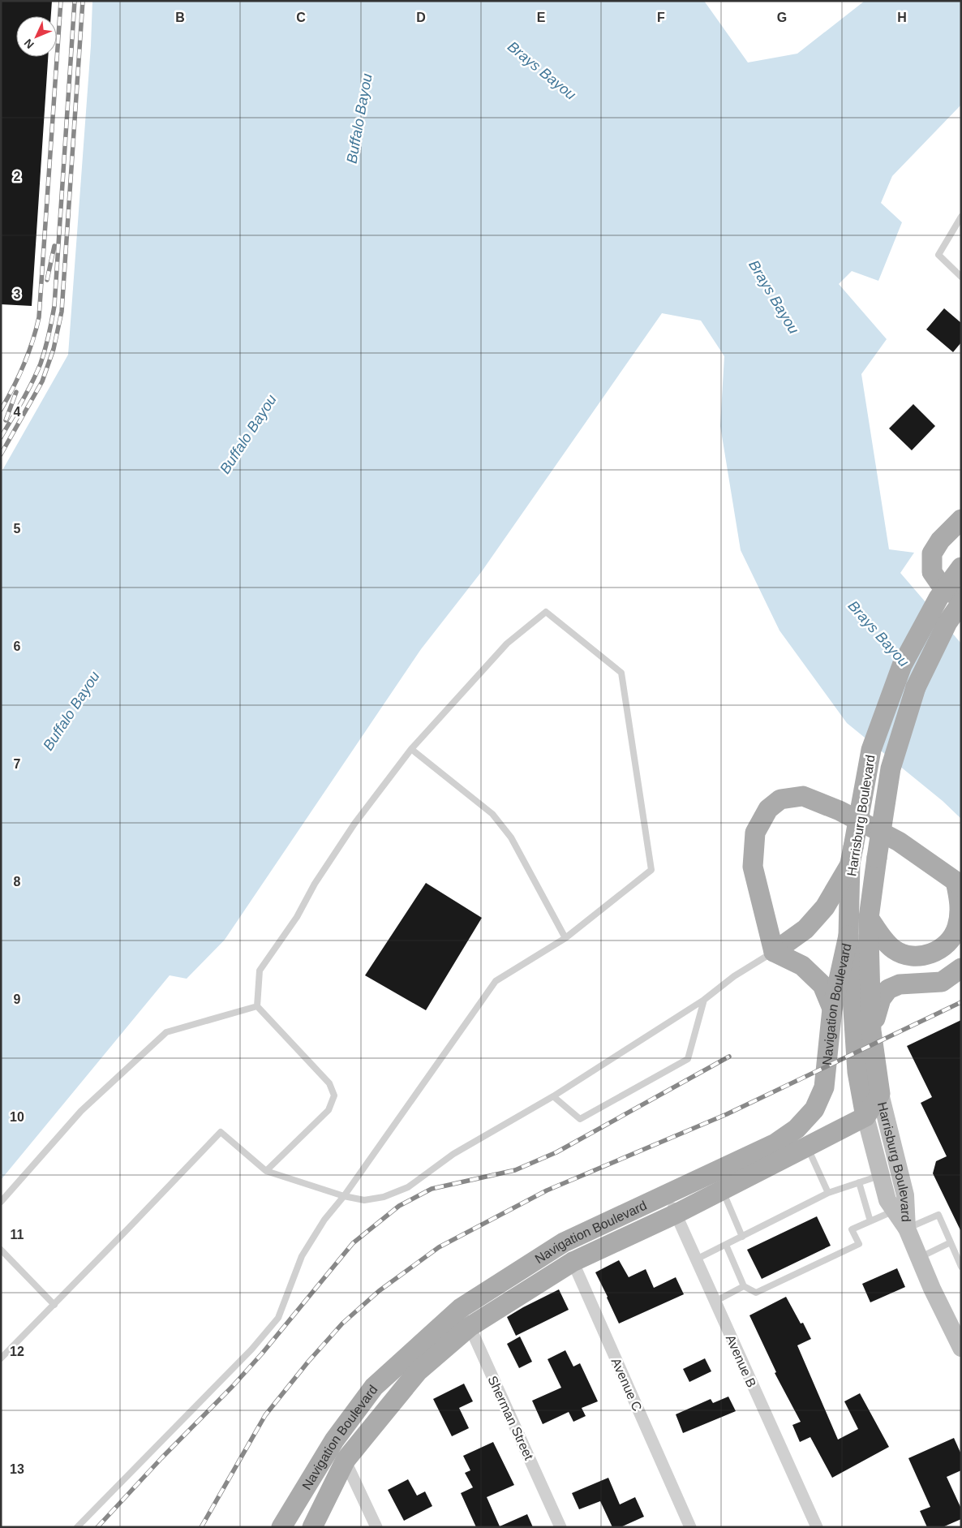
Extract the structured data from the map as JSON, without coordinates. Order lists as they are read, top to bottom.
{
  "streets": {
    "main road": ["Harrisburg Boulevard", "Navigation Boulevard"],
    "street": ["Avenue B", "Avenue C", "Sherman Street"]
  },
  "crossings": [
    ["Harrisburg Boulevard", "Navigation Boulevard"],
    ["Navigation Boulevard", "Avenue B"],
    ["Navigation Boulevard", "Avenue C"],
    ["Navigation Boulevard", "Sherman Street"]
  ],
  "water": ["Brays Bayou", "Buffalo Bayou"],
  "north": "bottom left",
  "grid": {
    "columns": [
      "B",
      "C",
      "D",
      "E",
      "F",
      "G",
      "H"
    ],
    "rows": [
      "2",
      "3",
      "4",
      "5",
      "6",
      "7",
      "8",
      "9",
      "10",
      "11",
      "12",
      "13"
    ]
  }
}
